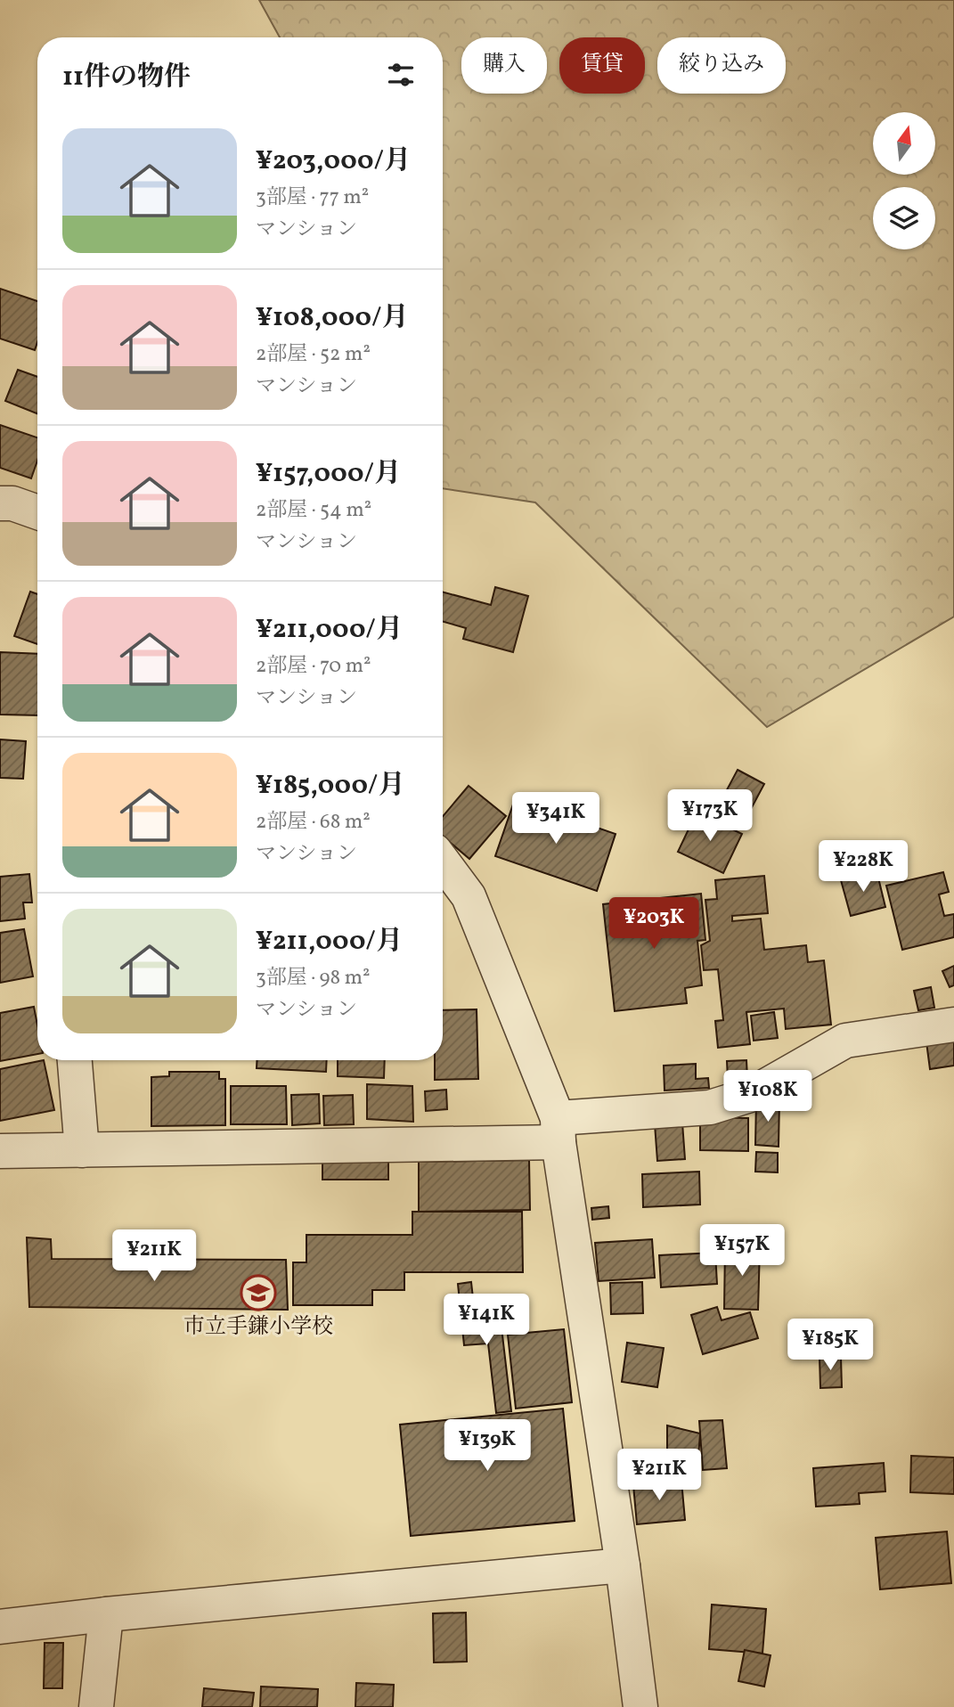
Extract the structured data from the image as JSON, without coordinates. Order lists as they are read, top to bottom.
{
  "places": {
    "school or university": ["市立手鎌小学校"]
  },
  "north": "top",
  "page": {
    "chip": ["購入", "賃貸", "絞り込み"],
    "heading": "11件の物件",
    "list": [
      {
        "name": "¥203,000/月",
        "note": "3部屋 · 77 m² · マンション"
      },
      {
        "name": "¥108,000/月",
        "note": "2部屋 · 52 m² · マンション"
      },
      {
        "name": "¥157,000/月",
        "note": "2部屋 · 54 m² · マンション"
      },
      {
        "name": "¥211,000/月",
        "note": "2部屋 · 70 m² · マンション"
      },
      {
        "name": "¥185,000/月",
        "note": "2部屋 · 68 m² · マンション"
      },
      {
        "name": "¥211,000/月",
        "note": "3部屋 · 98 m² · マンション"
      }
    ],
    "price": [
      "¥173K",
      "¥341K",
      "¥228K",
      "¥203K",
      "¥108K",
      "¥157K",
      "¥211K",
      "¥141K",
      "¥185K",
      "¥139K",
      "¥211K"
    ]
  }
}
